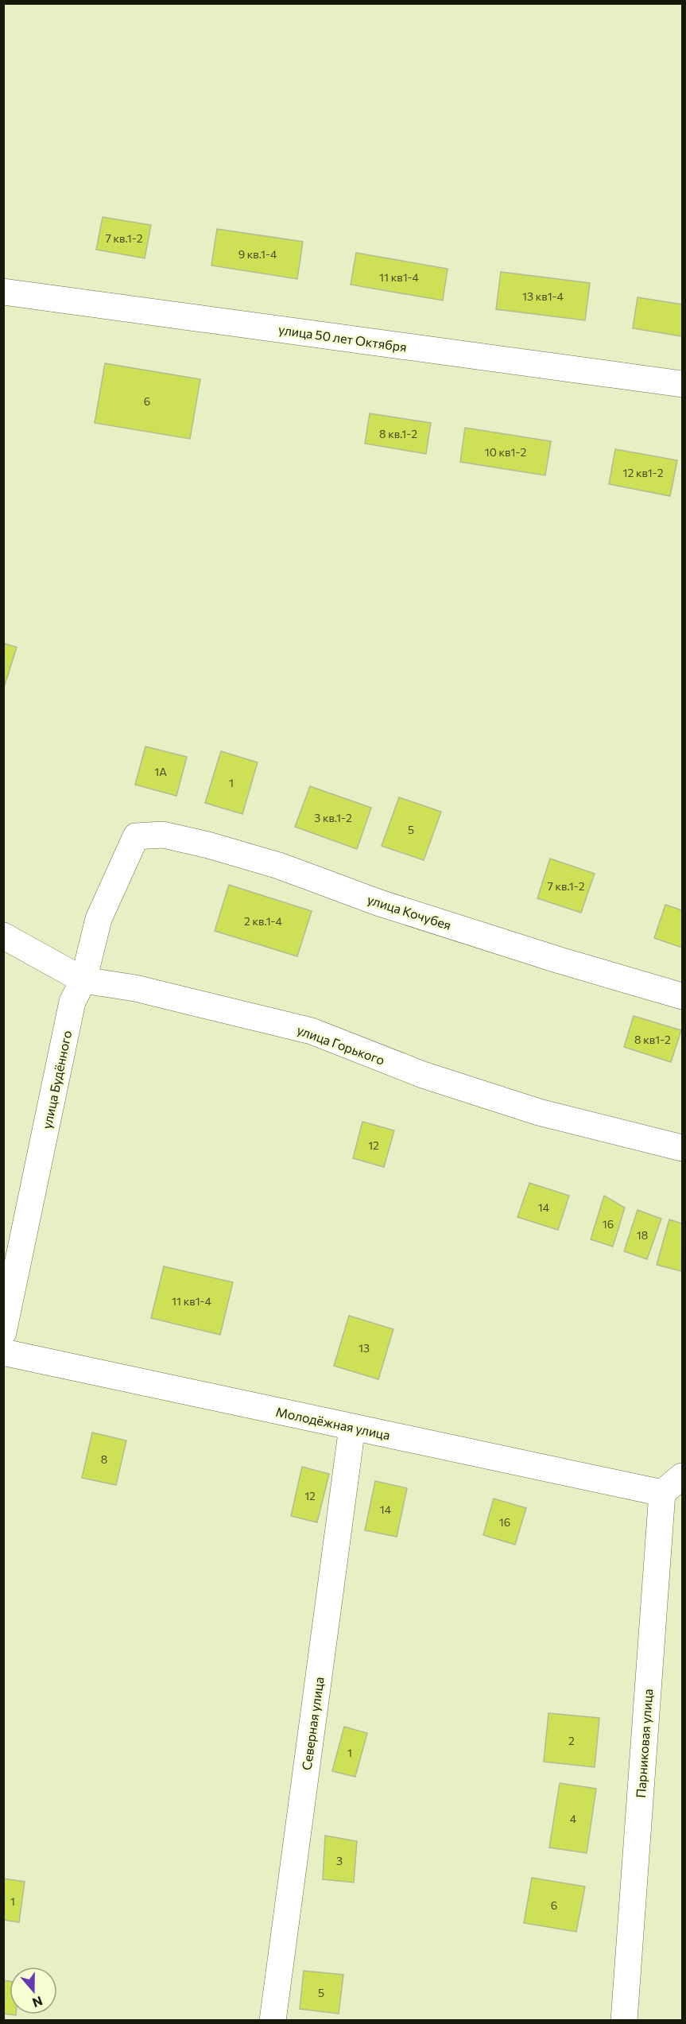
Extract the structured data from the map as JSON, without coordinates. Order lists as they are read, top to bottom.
{
  "streets": {
    "street": [
      "улица 50 лет Октября",
      "улица Кочубея",
      "улица Горького",
      "улица Будённого",
      "Молодёжная улица",
      "Северная улица",
      "Парниковая улица"
    ]
  },
  "crossings": [
    ["улица Кочубея", "улица Будённого"],
    ["улица Горького", "улица Будённого"],
    ["Молодёжная улица", "Северная улица"],
    ["Молодёжная улица", "Парниковая улица"]
  ],
  "house_numbers": [
    "7 кв.1-2",
    "9 кв.1-4",
    "11 кв1-4",
    "13 кв1-4",
    "6",
    "8 кв.1-2",
    "10 кв1-2",
    "12 кв1-2",
    "1А",
    "1",
    "3 кв.1-2",
    "5",
    "7 кв.1-2",
    "2 кв.1-4",
    "8 кв1-2",
    "12",
    "14",
    "16",
    "18",
    "11 кв1-4",
    "13",
    "8",
    "12",
    "14",
    "16",
    "2",
    "1",
    "4",
    "3",
    "1",
    "6",
    "5"
  ],
  "north": "bottom"
}
